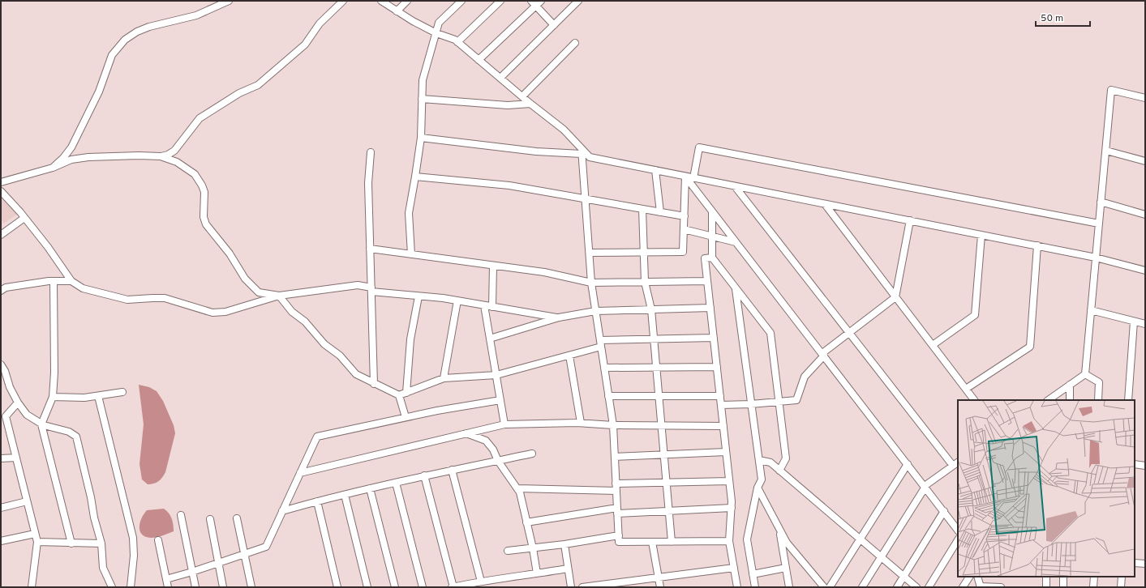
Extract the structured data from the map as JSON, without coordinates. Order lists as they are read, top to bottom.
{
  "scale_bar": "50 m"
}
